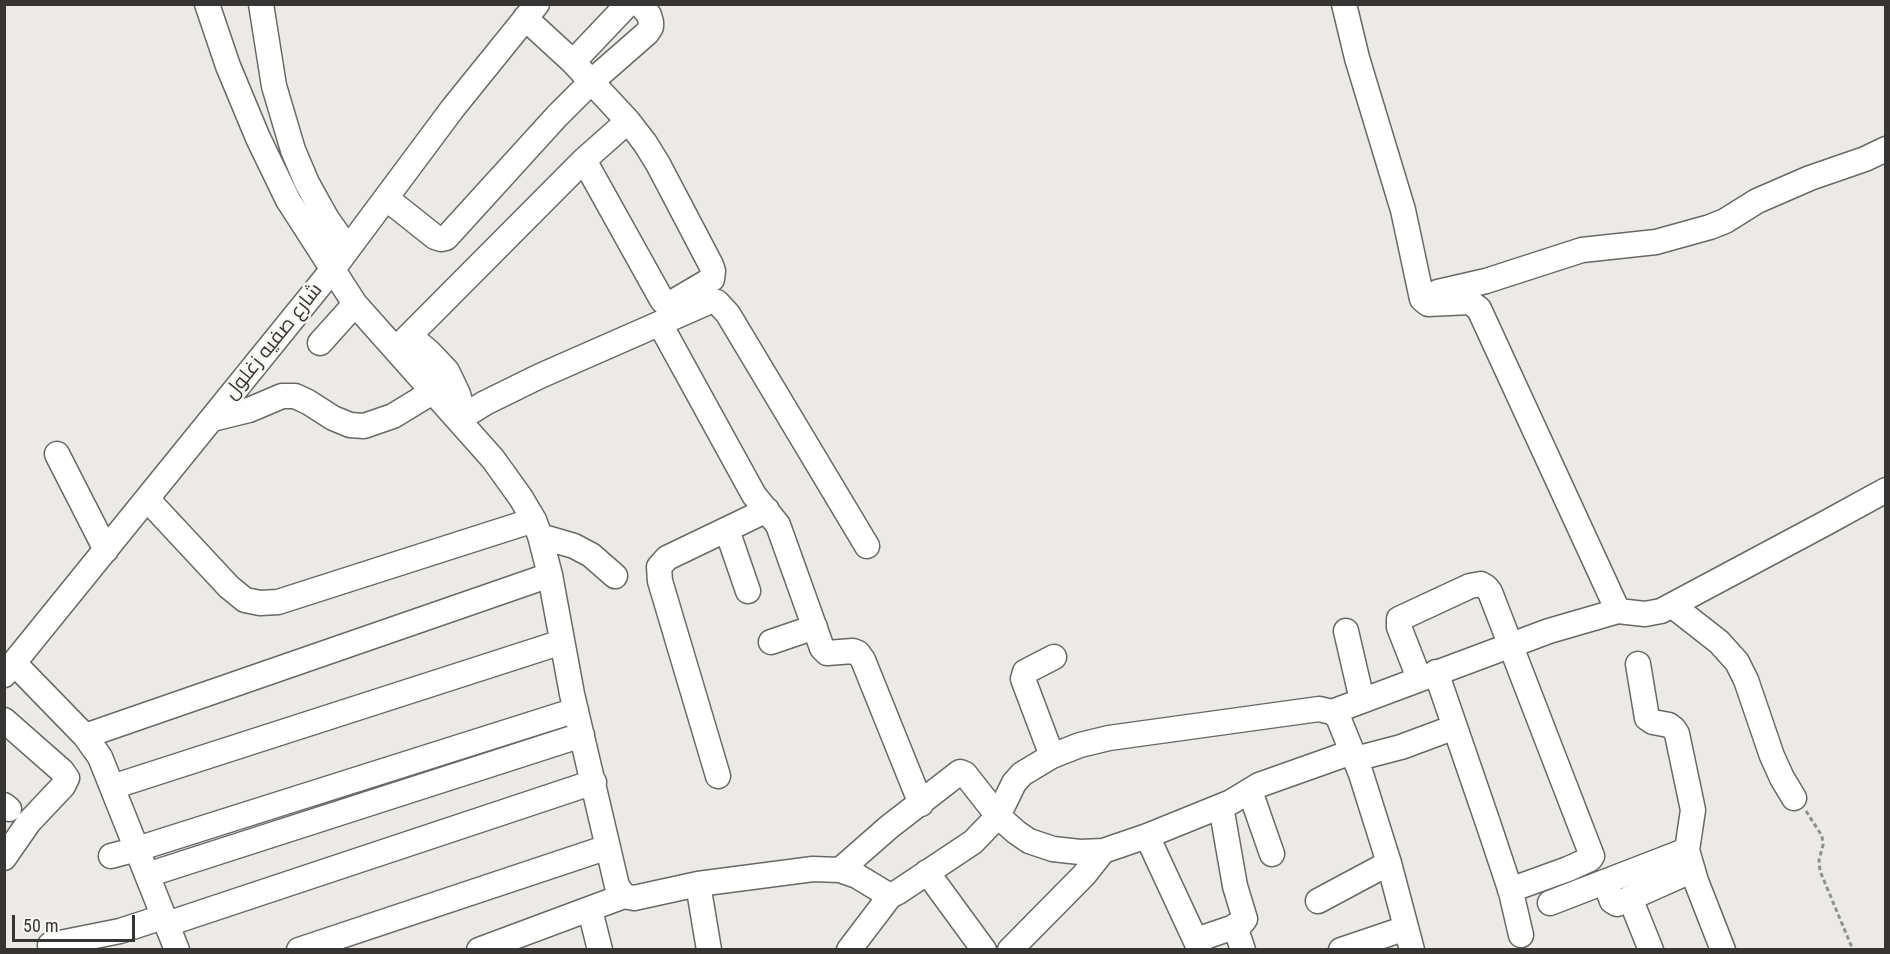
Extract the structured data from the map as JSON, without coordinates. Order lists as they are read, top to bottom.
{
  "streets": {
    "street": ["شارع صفيه زغلول"]
  },
  "scale_bar": "50 m"
}
